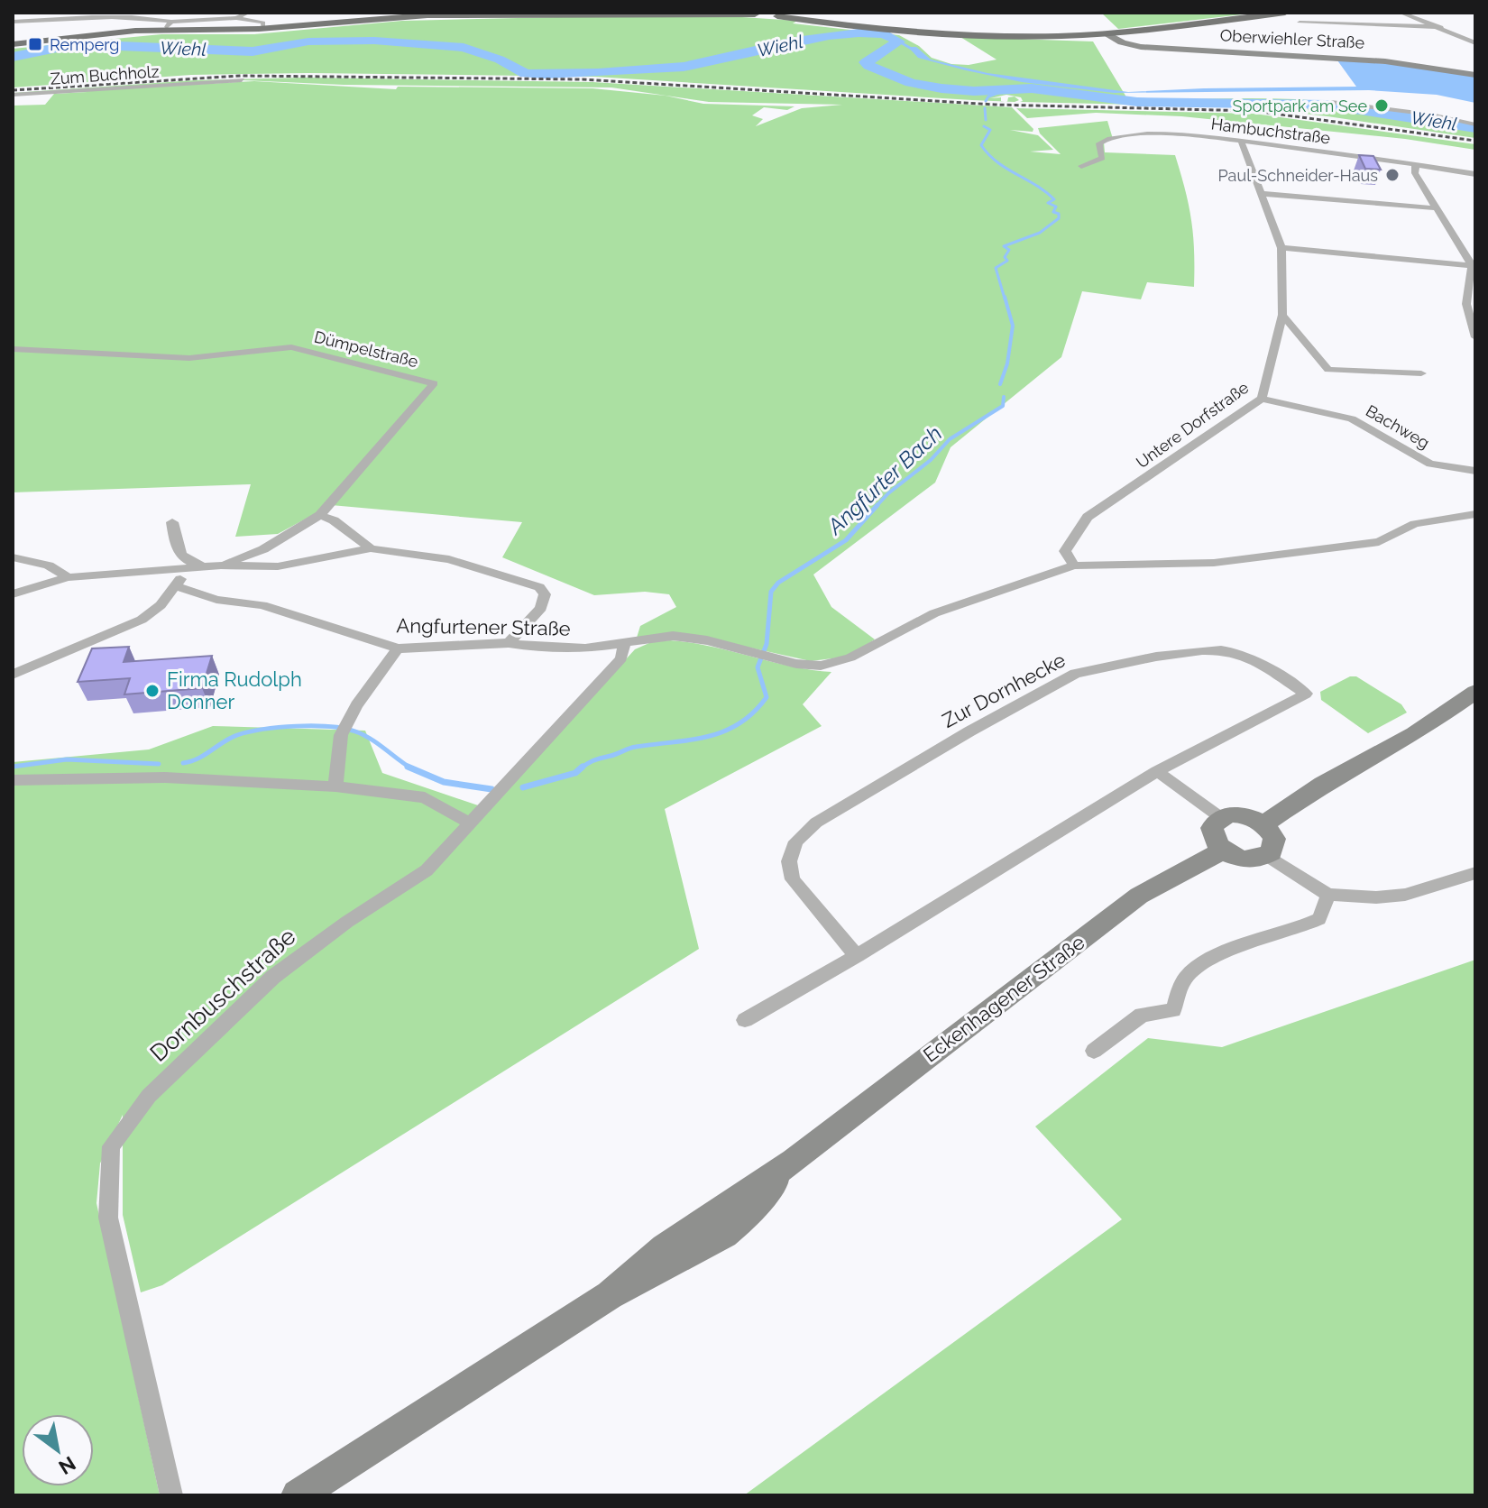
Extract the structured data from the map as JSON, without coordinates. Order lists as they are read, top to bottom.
{
  "streets": {
    "main road": ["Oberwiehler Straße", "Eckenhagener Straße"],
    "street": [
      "Zum Buchholz",
      "Hambuchstraße",
      "Dümpelstraße",
      "Untere Dorfstraße",
      "Bachweg",
      "Angfurtener Straße",
      "Zur Dornhecke",
      "Dornbuschstraße"
    ]
  },
  "crossings": [
    ["Hambuchstraße", "Untere Dorfstraße"],
    ["Untere Dorfstraße", "Bachweg"],
    ["Untere Dorfstraße", "Angfurtener Straße"],
    ["Angfurtener Straße", "Dornbuschstraße"]
  ],
  "water": ["Wiehl", "Angfurter Bach"],
  "places": {
    "transit": ["Remperg"],
    "other": ["Sportpark am See", "Paul-Schneider-Haus", "Firma Rudolph Donner"]
  },
  "north": "bottom right"
}
